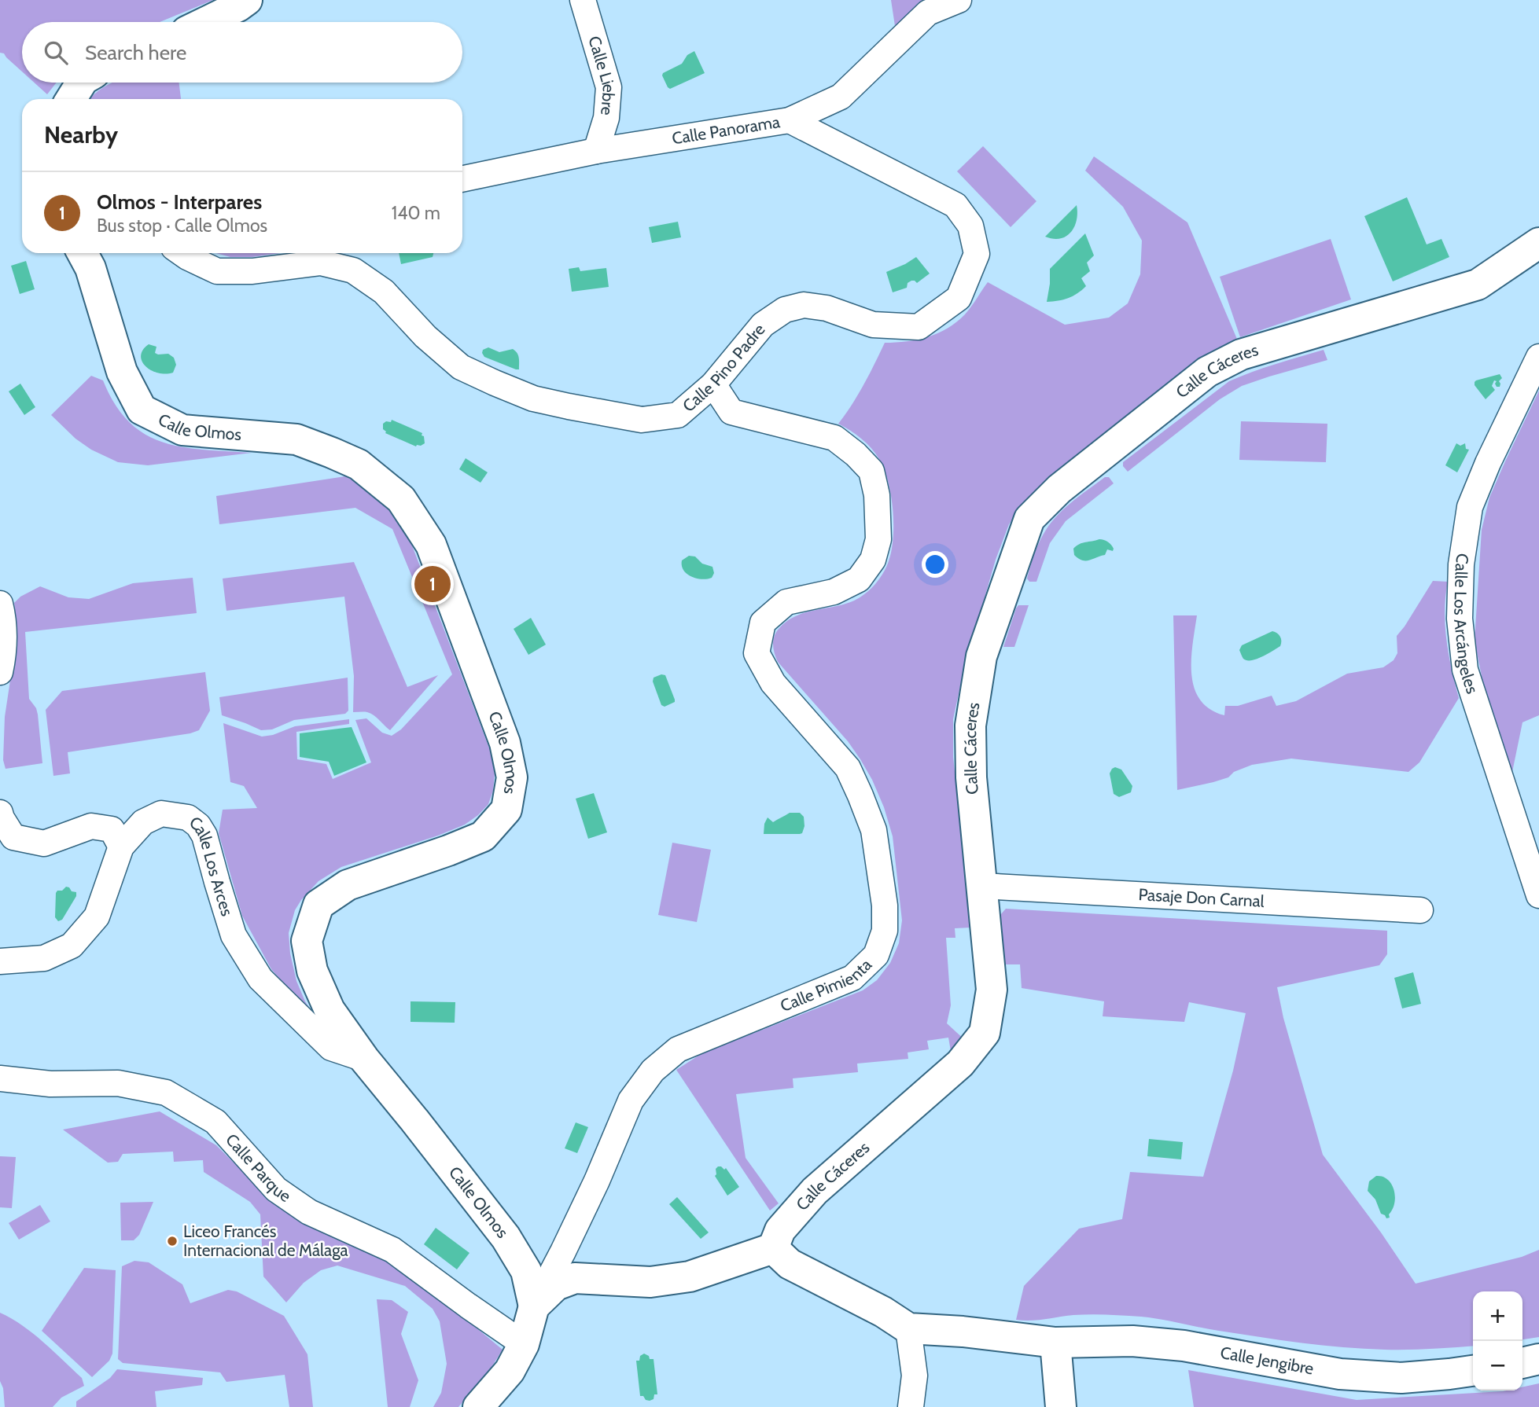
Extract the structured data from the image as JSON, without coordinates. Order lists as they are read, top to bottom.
{
  "streets": {
    "main road": ["Calle Cáceres", "Calle Olmos", "Calle Jengibre"],
    "street": [
      "Calle Liebre",
      "Calle Panorama",
      "Calle Pino Padre",
      "Calle Los Arcángeles",
      "Calle Los Arces",
      "Pasaje Don Carnal",
      "Calle Pimienta",
      "Calle Parque"
    ]
  },
  "crossings": [
    ["Calle Liebre", "Calle Panorama"],
    ["Calle Panorama", "Calle Pino Padre"],
    ["Calle Pino Padre", "Calle Pimienta"],
    ["Calle Cáceres", "Pasaje Don Carnal"],
    ["Calle Olmos", "Calle Los Arces"],
    ["Calle Olmos", "Calle Pimienta"],
    ["Calle Olmos", "Calle Parque"]
  ],
  "places": ["Liceo Francés Internacional de Málaga"],
  "page": {
    "search": "Search here",
    "heading": "Nearby",
    "list": [
      {
        "mark": "1",
        "name": "Olmos - Interpares",
        "note": "Bus stop · Calle Olmos",
        "value": "140 m"
      }
    ],
    "pins": "1",
    "map_buttons": ["+", "−"]
  }
}
